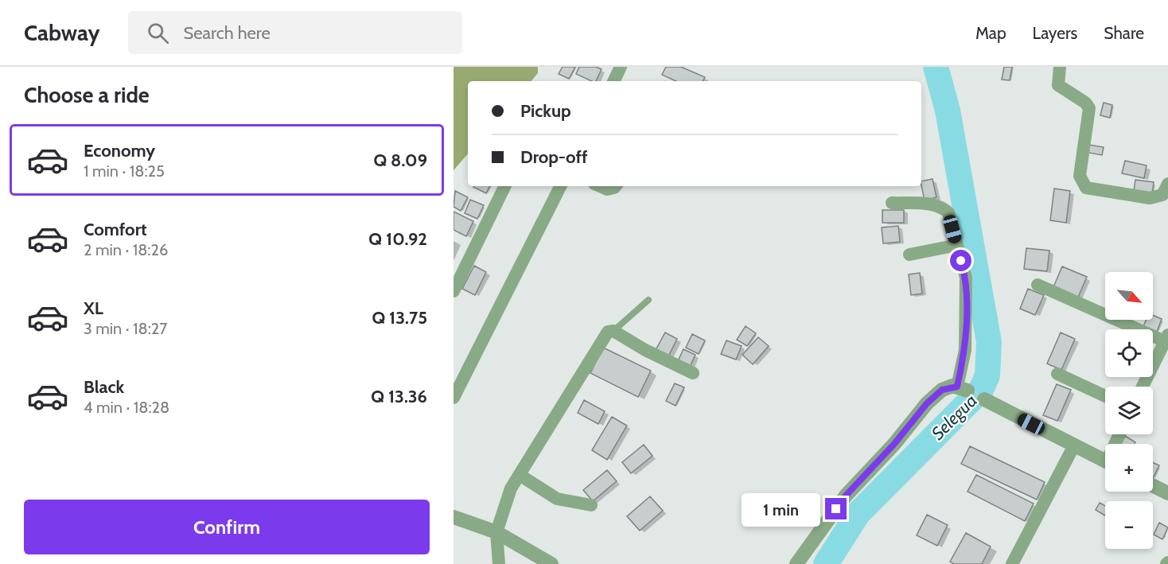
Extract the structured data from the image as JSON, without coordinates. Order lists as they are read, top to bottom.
{
  "water": ["Selegua"],
  "north": "bottom right",
  "page": {
    "header": "Cabway",
    "search": "Search here",
    "nav": ["Map", "Layers", "Share"],
    "heading": "Choose a ride",
    "banner": ["Pickup", "Drop-off"],
    "list": [
      {
        "name": "Economy",
        "note": "1 min · 18:25",
        "value": "Q 8.09"
      },
      {
        "name": "Comfort",
        "note": "2 min · 18:26",
        "value": "Q 10.92"
      },
      {
        "name": "XL",
        "note": "3 min · 18:27",
        "value": "Q 13.75"
      },
      {
        "name": "Black",
        "note": "4 min · 18:28",
        "value": "Q 13.36"
      }
    ],
    "map_buttons": ["+", "−"],
    "buttons": "Confirm",
    "bubble": "1 min"
  }
}
